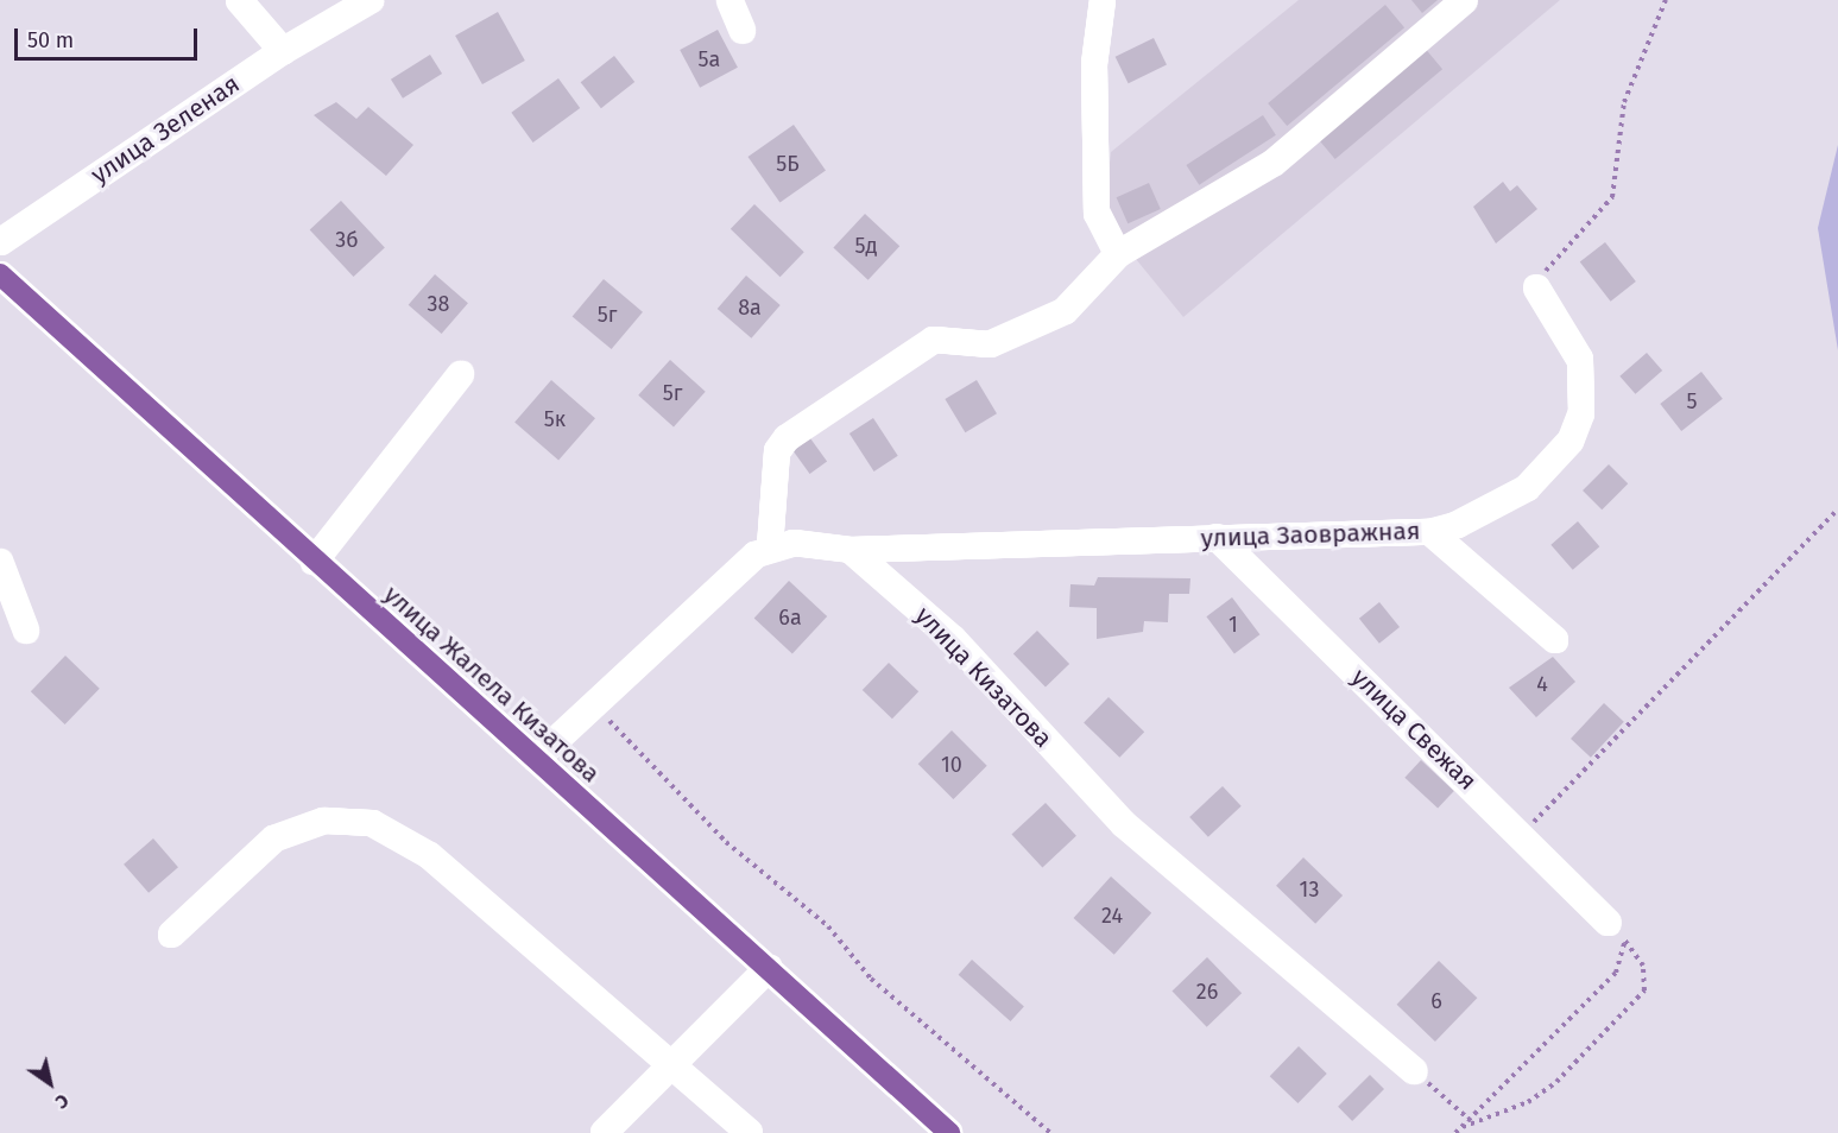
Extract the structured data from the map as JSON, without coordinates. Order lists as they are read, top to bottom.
{
  "streets": {
    "main road": ["улица Жалела Кизатова"],
    "street": [
      "улица Зеленая",
      "улица Заовражная",
      "улица Кизатова",
      "улица Свежая"
    ]
  },
  "crossings": [
    ["улица Заовражная", "улица Кизатова"],
    ["улица Заовражная", "улица Свежая"]
  ],
  "house_numbers": [
    "5а",
    "5Б",
    "3б",
    "5д",
    "38",
    "8а",
    "5г",
    "5г",
    "5",
    "5к",
    "6а",
    "1",
    "4",
    "10",
    "13",
    "24",
    "26",
    "6"
  ],
  "scale_bar": "50 m",
  "north": "bottom right"
}
